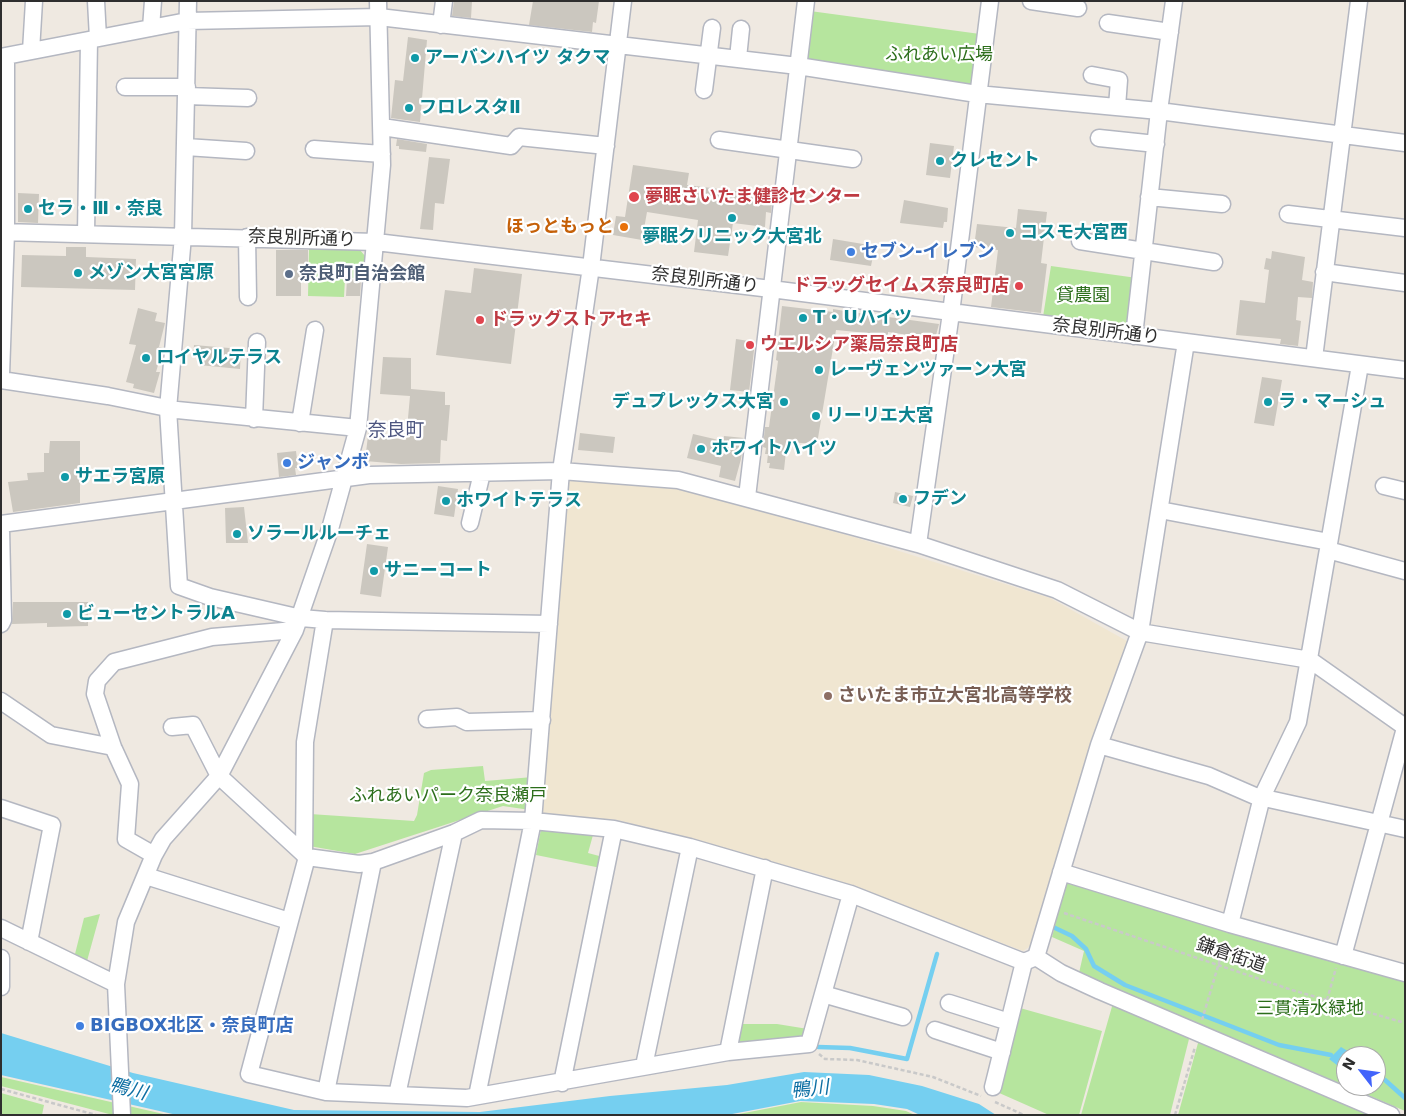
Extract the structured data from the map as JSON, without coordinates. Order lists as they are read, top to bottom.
{
  "streets": {
    "street": ["奈良別所通り"],
    "path": ["鎌倉街道"]
  },
  "districts": ["奈良町"],
  "water": ["鴨川"],
  "parks": [
    "ふれあい広場",
    "貸農園",
    "ふれあいパーク奈良瀬戸",
    "三貫清水緑地"
  ],
  "places": [
    "アーバンハイツ タクマ",
    "フロレスタⅡ",
    "クレセント",
    "夢眠さいたま健診センター",
    "セラ・Ⅲ・奈良",
    "夢眠クリニック大宮北",
    "ほっともっと",
    "コスモ大宮西",
    "セブン-イレブン",
    "メゾン大宮宮原",
    "奈良町自治会館",
    "ドラッグセイムス奈良町店",
    "T・Uハイツ",
    "ドラッグストアセキ",
    "ウエルシア薬局奈良町店",
    "ロイヤルテラス",
    "レーヴェンツァーン大宮",
    "デュプレックス大宮",
    "ラ・マーシュ",
    "リーリエ大宮",
    "ホワイトハイツ",
    "ジャンボ",
    "サエラ宮原",
    "フデン",
    "ホワイトテラス",
    "ソラールルーチェ",
    "サニーコート",
    "ビューセントラルA",
    "さいたま市立大宮北高等学校",
    "BIGBOX北区・奈良町店"
  ],
  "north": "top left"
}
